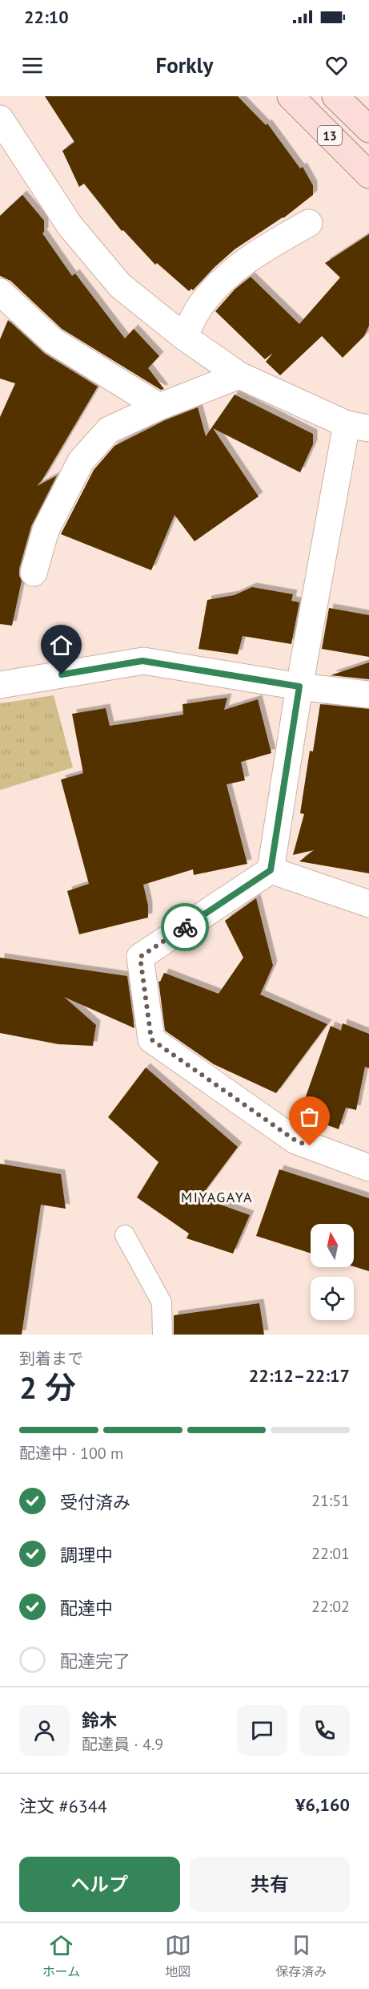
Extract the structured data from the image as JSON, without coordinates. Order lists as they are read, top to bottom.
{
  "streets": {
    "main road": ["13"]
  },
  "districts": ["MIYAGAYA"],
  "north": "top",
  "page": {
    "status": "22:10",
    "header": "Forkly",
    "heading": ["2 分", "到着まで", "22:12–22:17"],
    "panel": [
      "鈴木",
      "配達員 · 4.9",
      "注文 #6344",
      "¥6,160"
    ],
    "bar": "配達中 · 100 m",
    "list": [
      ["受付済み", "21:51"],
      ["調理中", "22:01"],
      ["配達中", "22:02"],
      "配達完了"
    ],
    "buttons": ["ヘルプ", "共有"],
    "tabs": ["ホーム", "地図", "保存済み"]
  }
}
